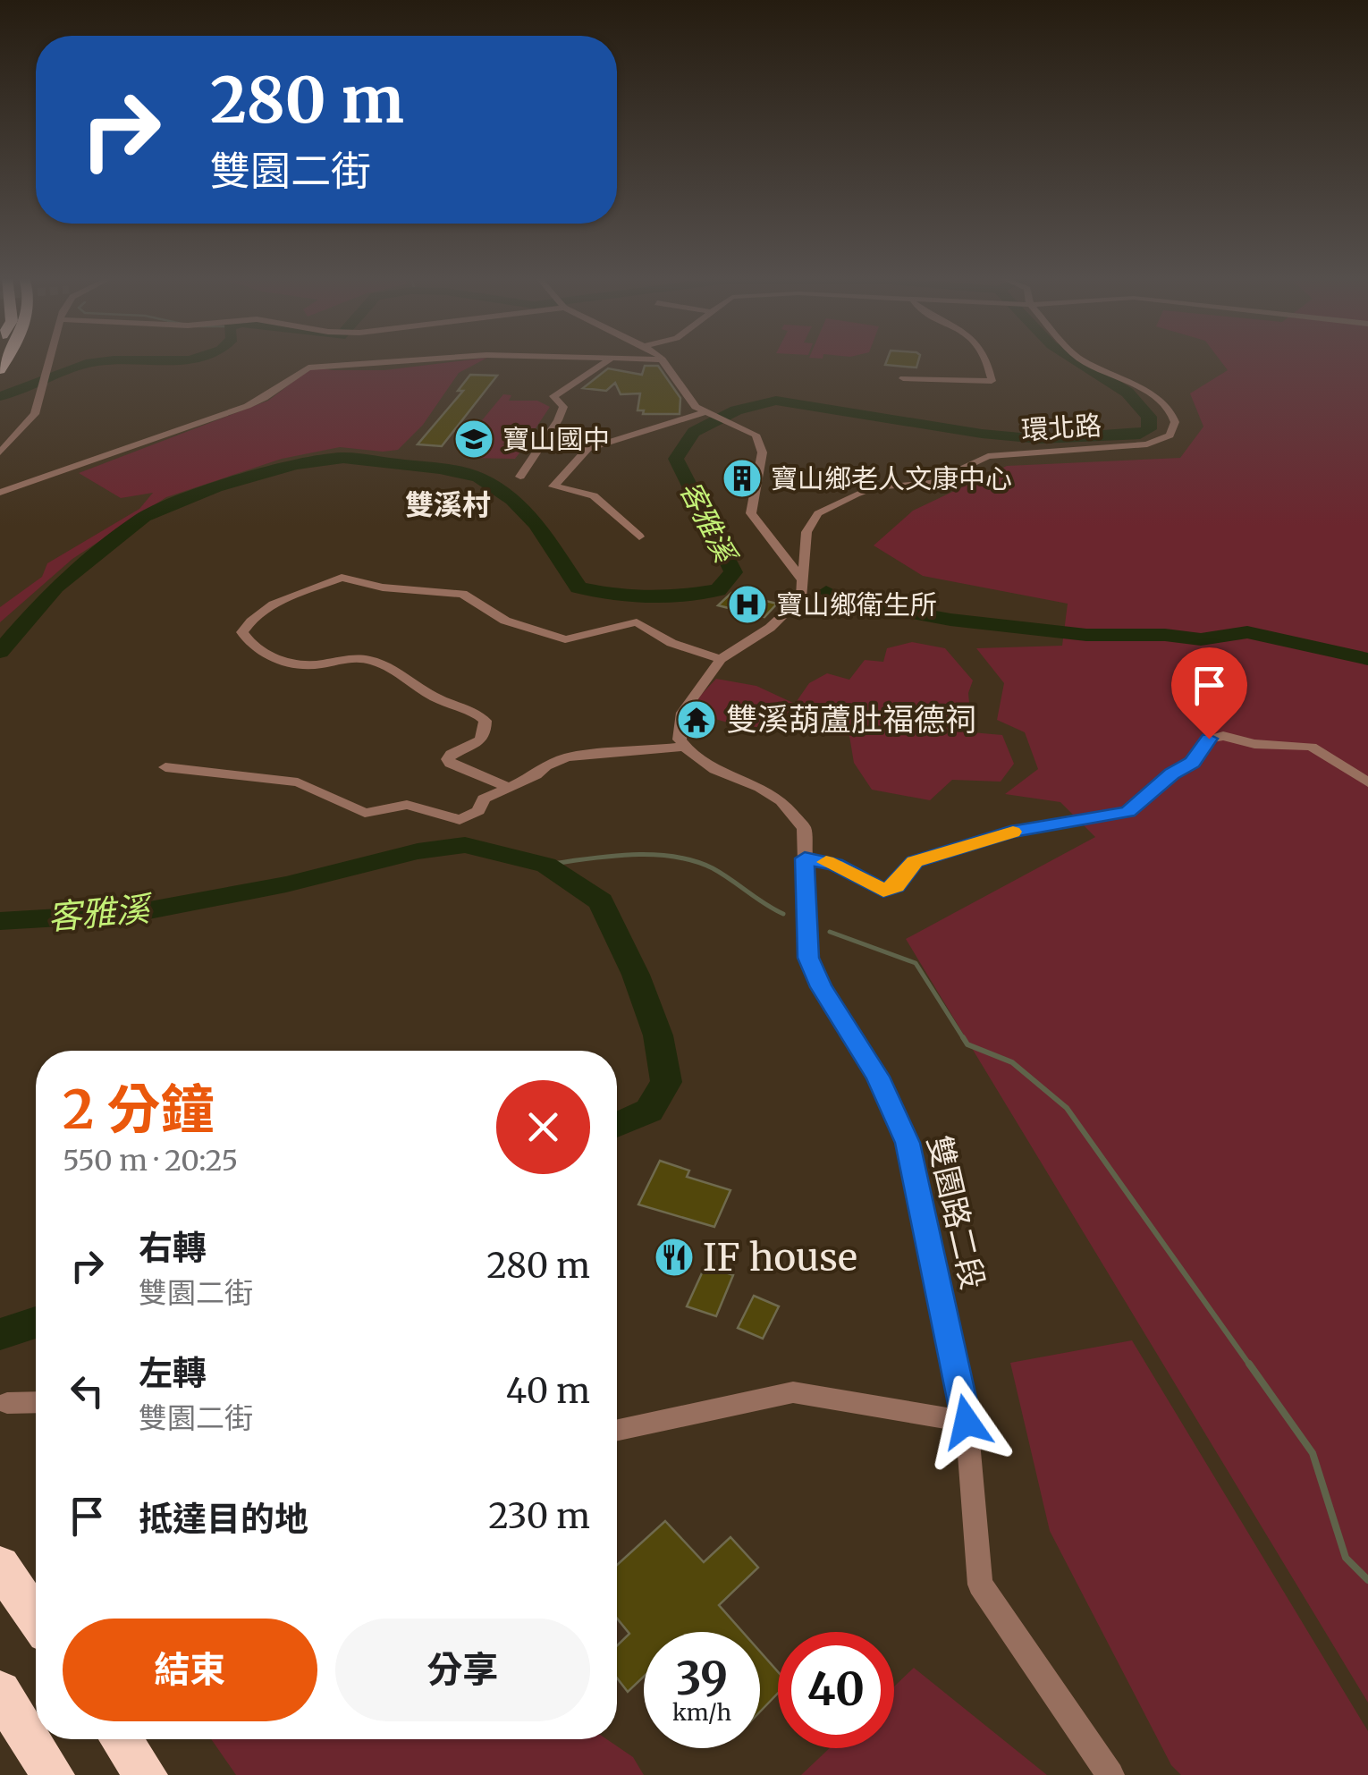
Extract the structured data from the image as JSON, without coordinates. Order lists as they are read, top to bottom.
{
  "streets": {
    "street": ["環北路", "雙園路二段"]
  },
  "districts": ["雙溪村"],
  "water": ["客雅溪"],
  "places": {
    "school or university": ["寶山國中"],
    "building": ["寶山鄉老人文康中心"],
    "hospital": ["寶山鄉衛生所"],
    "temple": ["雙溪葫蘆肚福德祠"],
    "restaurant": ["IF house"]
  },
  "page": {
    "turn": ["280 m", "雙園二街"],
    "heading": ["2 分鐘", "550 m · 20:25"],
    "list": [
      {
        "name": "右轉",
        "note": "雙園二街",
        "value": "280 m"
      },
      {
        "name": "左轉",
        "note": "雙園二街",
        "value": "40 m"
      },
      {
        "name": "抵達目的地",
        "value": "230 m"
      }
    ],
    "buttons": ["結束", "分享"],
    "speed": "39 km/h",
    "limit": "40"
  }
}
